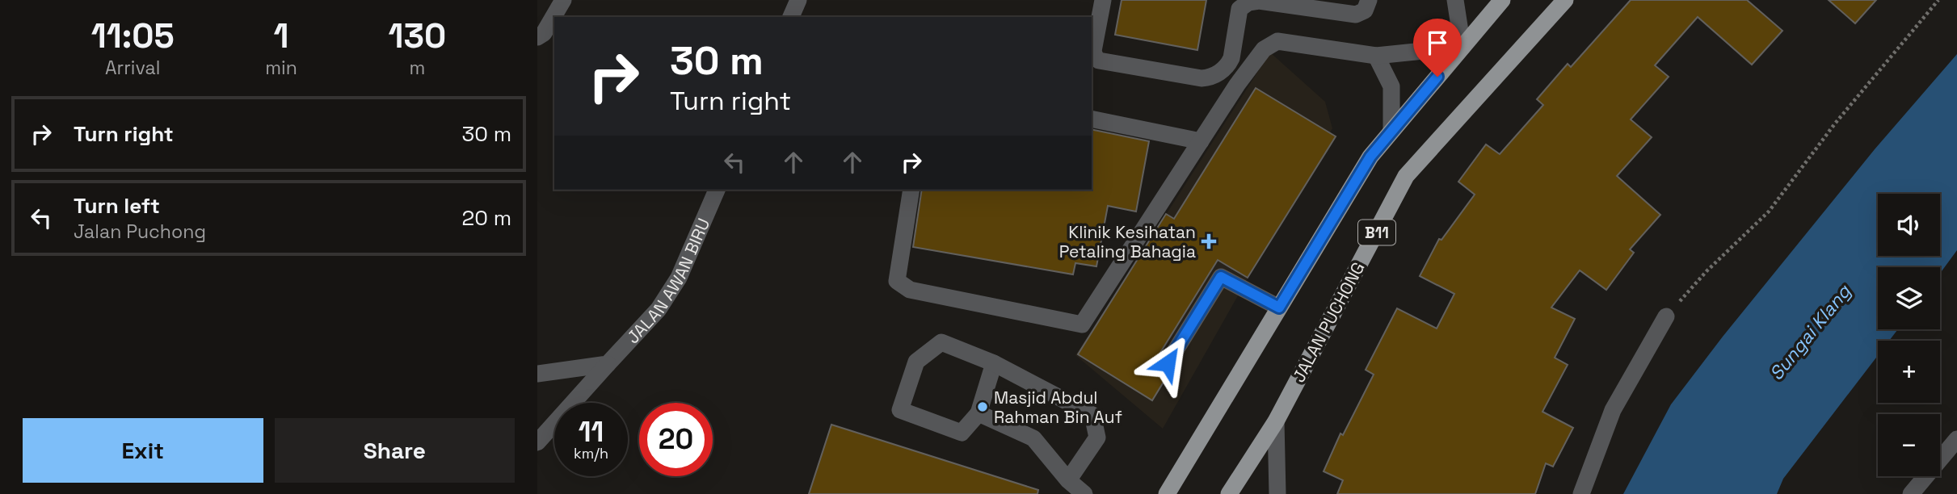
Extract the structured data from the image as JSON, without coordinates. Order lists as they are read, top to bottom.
{
  "streets": {
    "main road": ["B11", "JALAN PUCHONG"],
    "street": ["JALAN AWAN BIRU"]
  },
  "water": ["Sungai Klang"],
  "places": {
    "health": ["Klinik Kesihatan Petaling Bahagia"],
    "other": ["Masjid Abdul Rahman Bin Auf"]
  },
  "page": {
    "eta": [
      "11:05",
      "Arrival",
      "1",
      "min",
      "130",
      "m"
    ],
    "turn": ["30 m", "Turn right"],
    "list": [
      {
        "name": "Turn right",
        "value": "30 m"
      },
      {
        "name": "Turn left",
        "note": "Jalan Puchong",
        "value": "20 m"
      }
    ],
    "map_buttons": ["+", "−"],
    "speed": "11 km/h",
    "limit": "20",
    "buttons": ["Exit", "Share"]
  }
}
